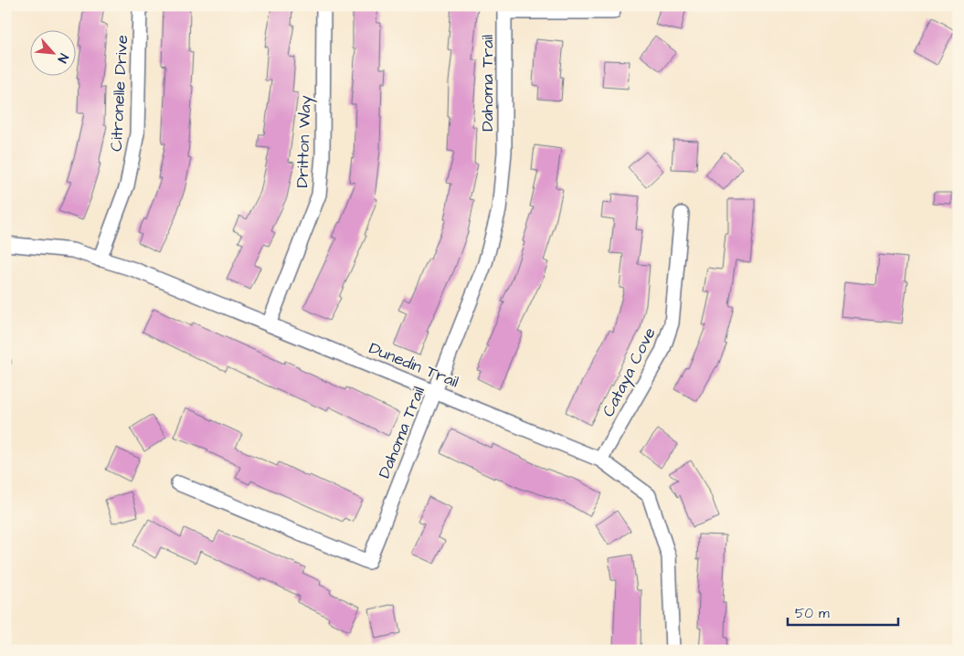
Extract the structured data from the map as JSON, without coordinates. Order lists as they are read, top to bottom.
{
  "streets": {
    "street": [
      "Dahoma Trail",
      "Citronelle Drive",
      "Dritton Way",
      "Dunedin Trail",
      "Cataya Cove"
    ]
  },
  "crossings": [
    ["Dahoma Trail", "Dunedin Trail"],
    ["Citronelle Drive", "Dunedin Trail"],
    ["Dritton Way", "Dunedin Trail"],
    ["Dunedin Trail", "Cataya Cove"]
  ],
  "scale_bar": "50 m",
  "north": "bottom right"
}
